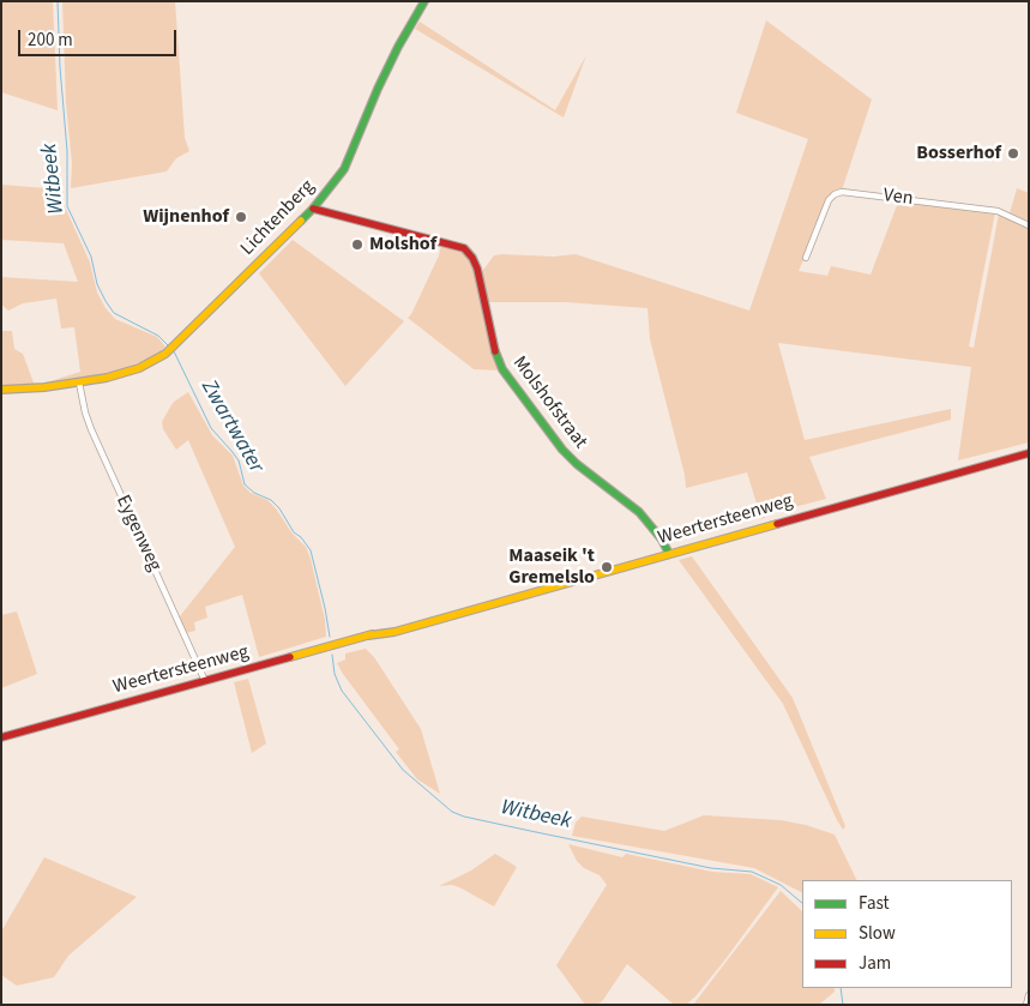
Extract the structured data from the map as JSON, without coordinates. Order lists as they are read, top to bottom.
{
  "streets": {
    "street": [
      "Ven",
      "Lichtenberg",
      "Molshofstraat",
      "Weertersteenweg",
      "Eygenweg"
    ]
  },
  "crossings": [
    ["Lichtenberg", "Molshofstraat"],
    ["Lichtenberg", "Eygenweg"],
    ["Molshofstraat", "Weertersteenweg"],
    ["Weertersteenweg", "Eygenweg"]
  ],
  "water": ["Witbeek", "Zwartwater"],
  "places": [
    "Bosserhof",
    "Wijnenhof",
    "Molshof",
    "Maaseik 't Gremelslo"
  ],
  "legend": ["Fast", "Slow", "Jam"],
  "scale_bar": "200 m"
}
